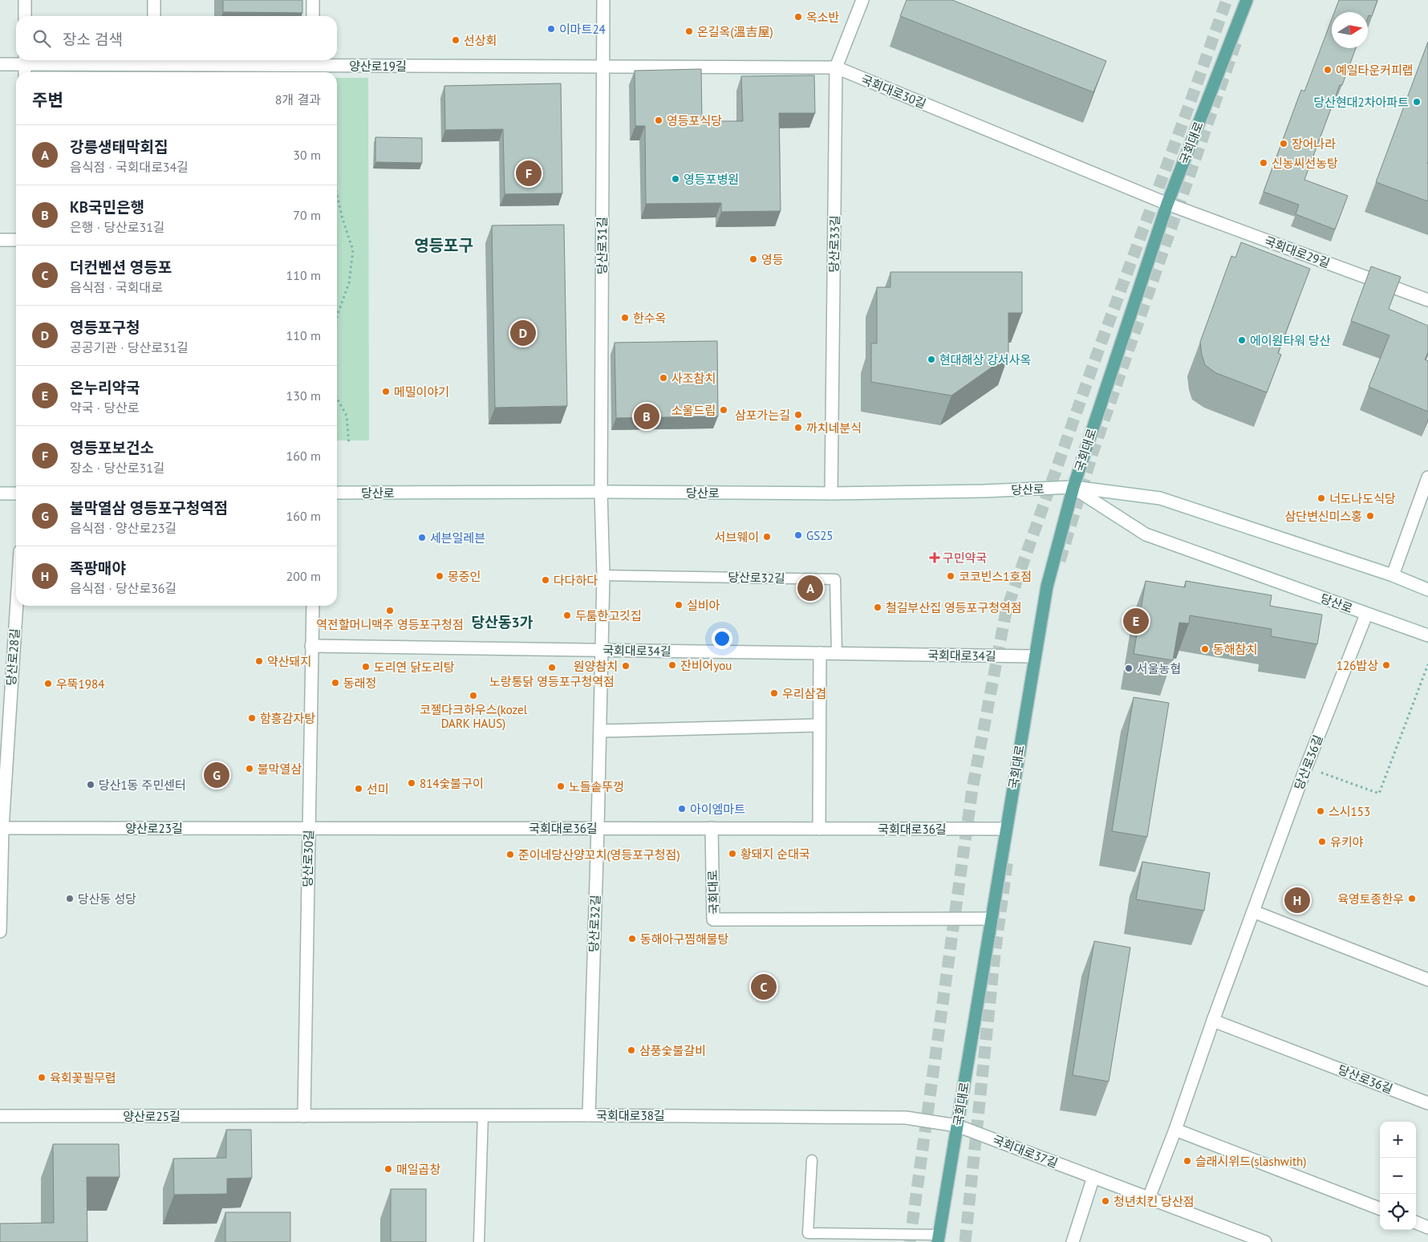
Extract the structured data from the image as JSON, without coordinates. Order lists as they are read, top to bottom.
{
  "streets": {
    "main road": ["국회대로"],
    "street": [
      "양산로19길",
      "국회대로30길",
      "당산로33길",
      "당산로31길",
      "국회대로29길",
      "당산로",
      "당산로32길",
      "국회대로34길",
      "당산로28길",
      "당산로36길",
      "양산로23길",
      "국회대로36길",
      "당산로30길",
      "국회대로38길",
      "양산로25길",
      "국회대로37길"
    ]
  },
  "crossings": [
    ["양산로19길", "국회대로30길"],
    ["양산로19길", "당산로31길"],
    ["국회대로30길", "국회대로"],
    ["국회대로30길", "당산로33길"],
    ["국회대로30길", "당산로31길"],
    ["국회대로30길", "국회대로29길"],
    ["국회대로", "국회대로29길"],
    ["국회대로", "당산로"],
    ["국회대로", "국회대로34길"],
    ["국회대로", "국회대로36길"],
    ["국회대로", "국회대로38길"],
    ["국회대로", "국회대로37길"],
    ["당산로33길", "당산로"],
    ["당산로31길", "당산로"],
    ["당산로31길", "당산로32길"],
    ["당산로", "당산로32길"],
    ["당산로", "당산로36길"],
    ["당산로32길", "국회대로34길"],
    ["당산로32길", "국회대로36길"],
    ["당산로32길", "국회대로38길"],
    ["국회대로34길", "당산로30길"],
    ["당산로28길", "양산로23길"],
    ["당산로36길", "국회대로37길"],
    ["양산로23길", "국회대로36길"],
    ["양산로23길", "당산로30길"],
    ["국회대로36길", "당산로30길"],
    ["당산로30길", "국회대로38길"],
    ["당산로30길", "양산로25길"],
    ["국회대로38길", "양산로25길"],
    ["국회대로38길", "국회대로37길"]
  ],
  "districts": ["영등포구", "당산동3가"],
  "places": {
    "other": [
      "옥소반",
      "이마트24",
      "온길옥(溫吉屋)",
      "선상회",
      "예일타운커피랩",
      "당산현대2차아파트",
      "영등포식당",
      "장어나라",
      "신농씨선농탕",
      "영등포병원",
      "영등",
      "한수옥",
      "에이원타워 당산",
      "현대해상 강서사옥",
      "사조참치",
      "메밀이야기",
      "소울드립",
      "삼포가는길",
      "까치네분식",
      "너도나도식당",
      "삼단변신미스홍",
      "GS25",
      "서브웨이",
      "세븐일레븐",
      "몽중인",
      "코코빈스1호점",
      "다다하다",
      "실비아",
      "철길부산집 영등포구청역점",
      "역전할머니맥주 영등포구청점",
      "두툼한고깃집",
      "동해참치",
      "약산돼지",
      "잔비어you",
      "126밥상",
      "원양참치",
      "도리연 닭도리탕",
      "노랑통닭 영등포구청역점",
      "서울농협",
      "동래정",
      "우뚝1984",
      "우리삼겹",
      "코젤다크하우스(kozel DARK HAUS)",
      "함흥감자탕",
      "불막열삼",
      "814숯불구이",
      "당산1동 주민센터",
      "노들솥뚜껑",
      "선미",
      "아이엠마트",
      "스시153",
      "유키야",
      "황돼지 순대국",
      "준이네당산양꼬치(영등포구청점)",
      "당산동 성당",
      "육영토종한우",
      "동해아구찜해물탕",
      "삼풍숯불갈비",
      "육회꽃필무렵",
      "슬래시위드(slashwith)",
      "매일곱창",
      "청년치킨 당산점"
    ],
    "health": ["구민약국"]
  },
  "north": "right",
  "page": {
    "search": "장소 검색",
    "heading": ["주변", "8개 결과"],
    "list": [
      {
        "mark": "A",
        "name": "강릉생태막회집",
        "note": "음식점 · 국회대로34길",
        "value": "30 m"
      },
      {
        "mark": "B",
        "name": "KB국민은행",
        "note": "은행 · 당산로31길",
        "value": "70 m"
      },
      {
        "mark": "C",
        "name": "더컨벤션 영등포",
        "note": "음식점 · 국회대로",
        "value": "110 m"
      },
      {
        "mark": "D",
        "name": "영등포구청",
        "note": "공공기관 · 당산로31길",
        "value": "110 m"
      },
      {
        "mark": "E",
        "name": "온누리약국",
        "note": "약국 · 당산로",
        "value": "130 m"
      },
      {
        "mark": "F",
        "name": "영등포보건소",
        "note": "장소 · 당산로31길",
        "value": "160 m"
      },
      {
        "mark": "G",
        "name": "불막열삼 영등포구청역점",
        "note": "음식점 · 양산로23길",
        "value": "160 m"
      },
      {
        "mark": "H",
        "name": "족팡매야",
        "note": "음식점 · 당산로36길",
        "value": "200 m"
      }
    ],
    "pins": [
      "F",
      "D",
      "B",
      "A",
      "E",
      "G",
      "H",
      "C"
    ],
    "map_buttons": ["+", "−"]
  }
}
